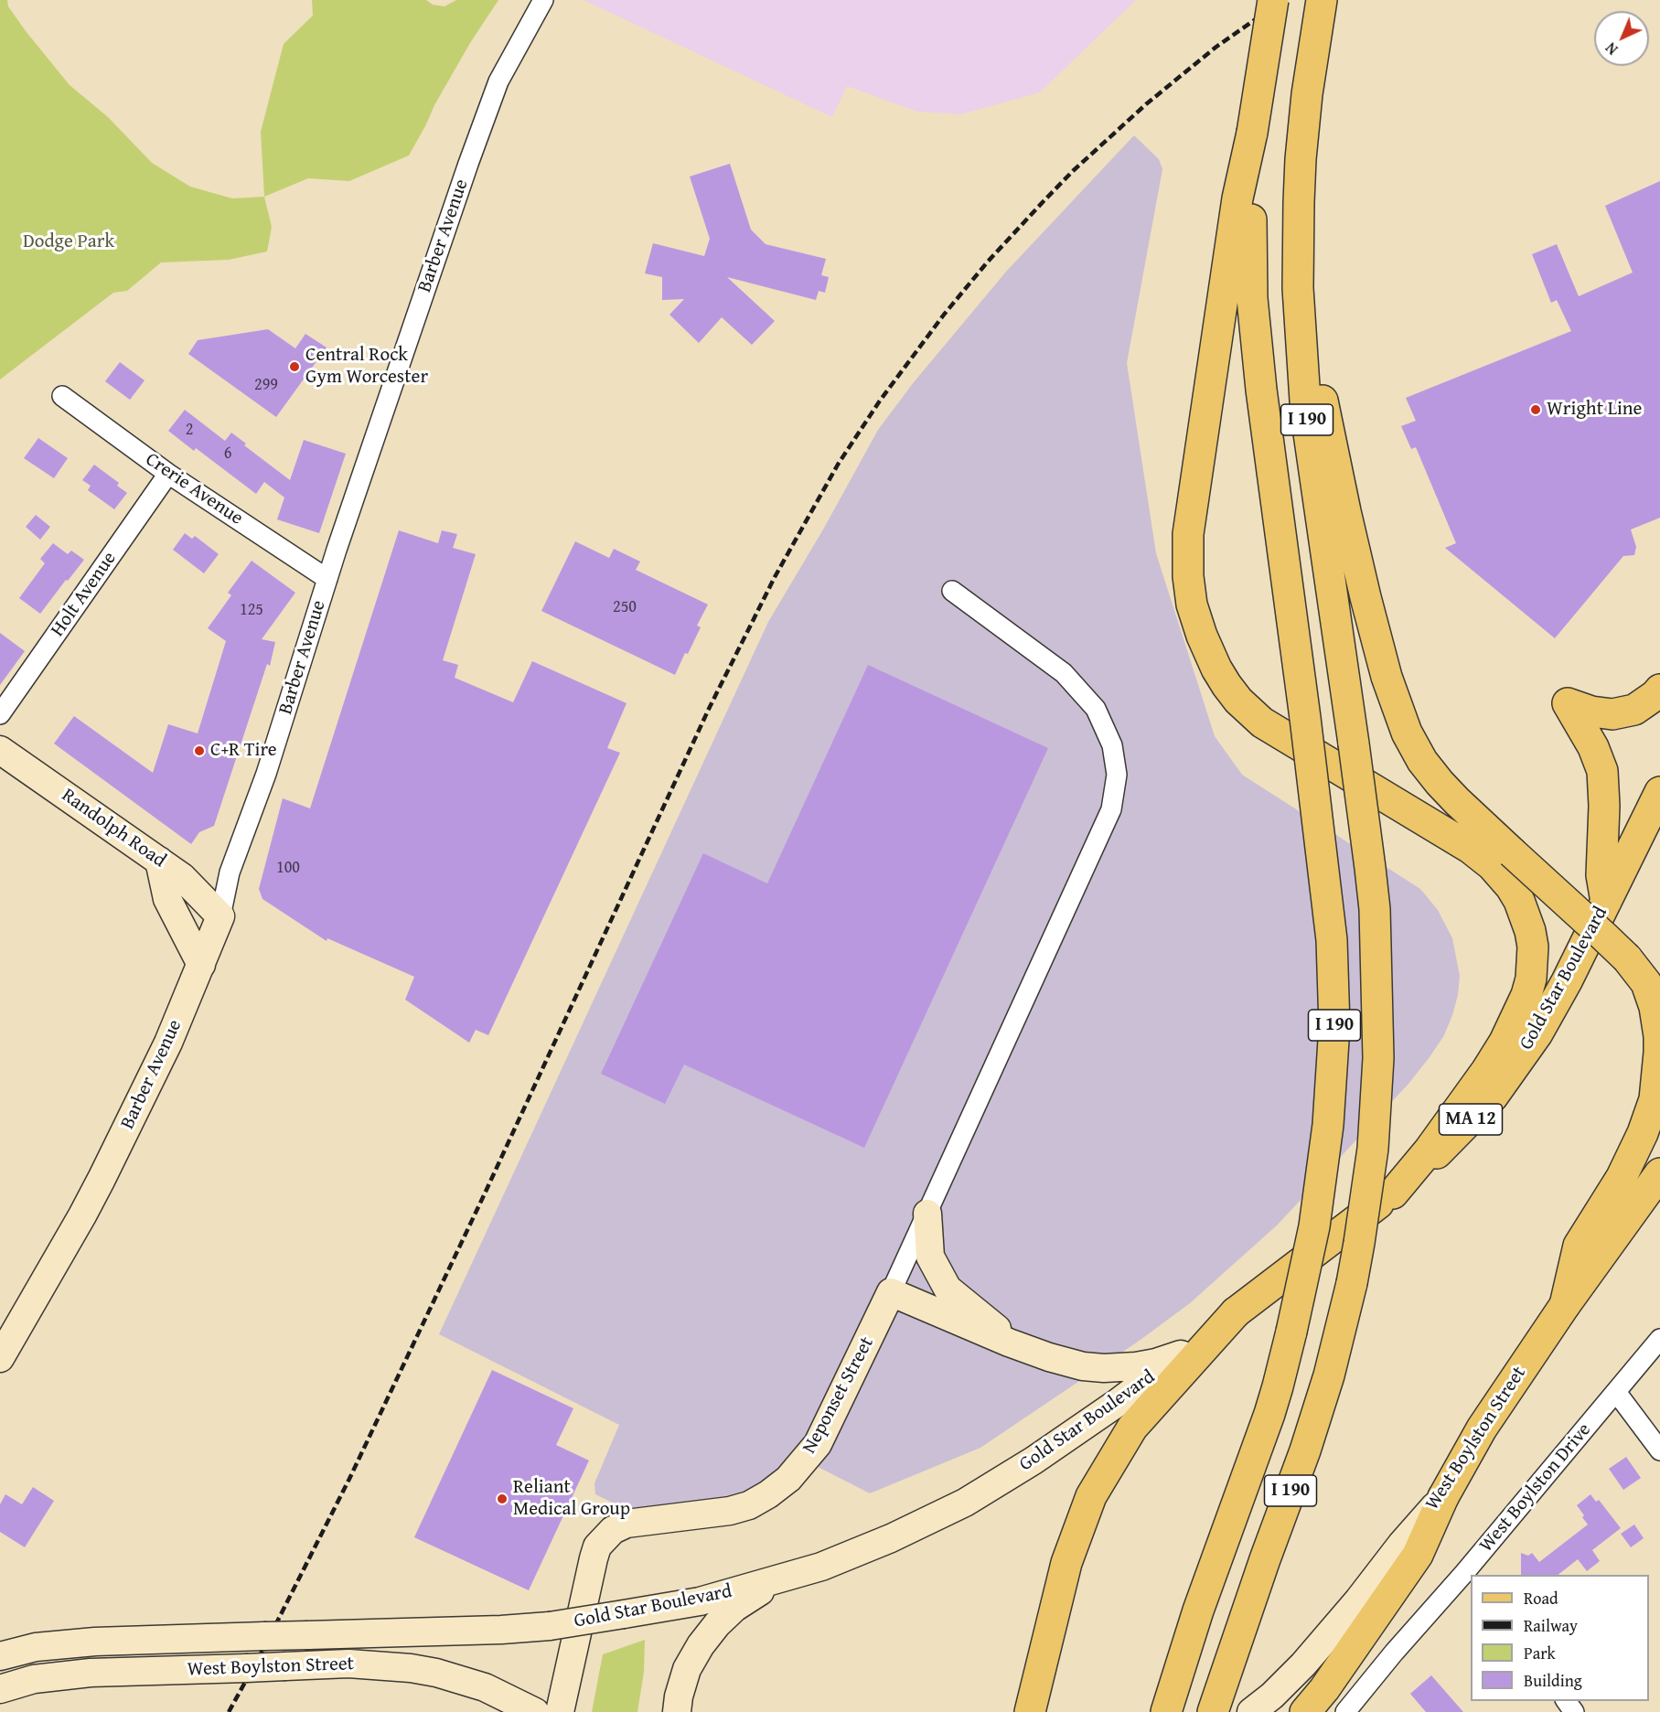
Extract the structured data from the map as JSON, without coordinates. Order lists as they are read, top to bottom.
{
  "streets": {
    "main road": [
      "Barber Avenue",
      "I 190",
      "Randolph Road",
      "Gold Star Boulevard",
      "MA 12",
      "Neponset Street",
      "West Boylston Street"
    ],
    "street": ["Crerie Avenue", "Holt Avenue", "West Boylston Drive"]
  },
  "crossings": [
    ["Barber Avenue", "Crerie Avenue"],
    ["Barber Avenue", "Randolph Road"],
    ["Crerie Avenue", "Holt Avenue"],
    ["Gold Star Boulevard", "West Boylston Street"]
  ],
  "parks": ["Dodge Park"],
  "places": [
    "Central Rock Gym Worcester",
    "Wright Line",
    "C+R Tire",
    "Reliant Medical Group"
  ],
  "house_numbers": [
    "299",
    "2",
    "6",
    "250",
    "125",
    "100"
  ],
  "legend": [
    "Road",
    "Railway",
    "Park",
    "Building"
  ],
  "north": "bottom left"
}
